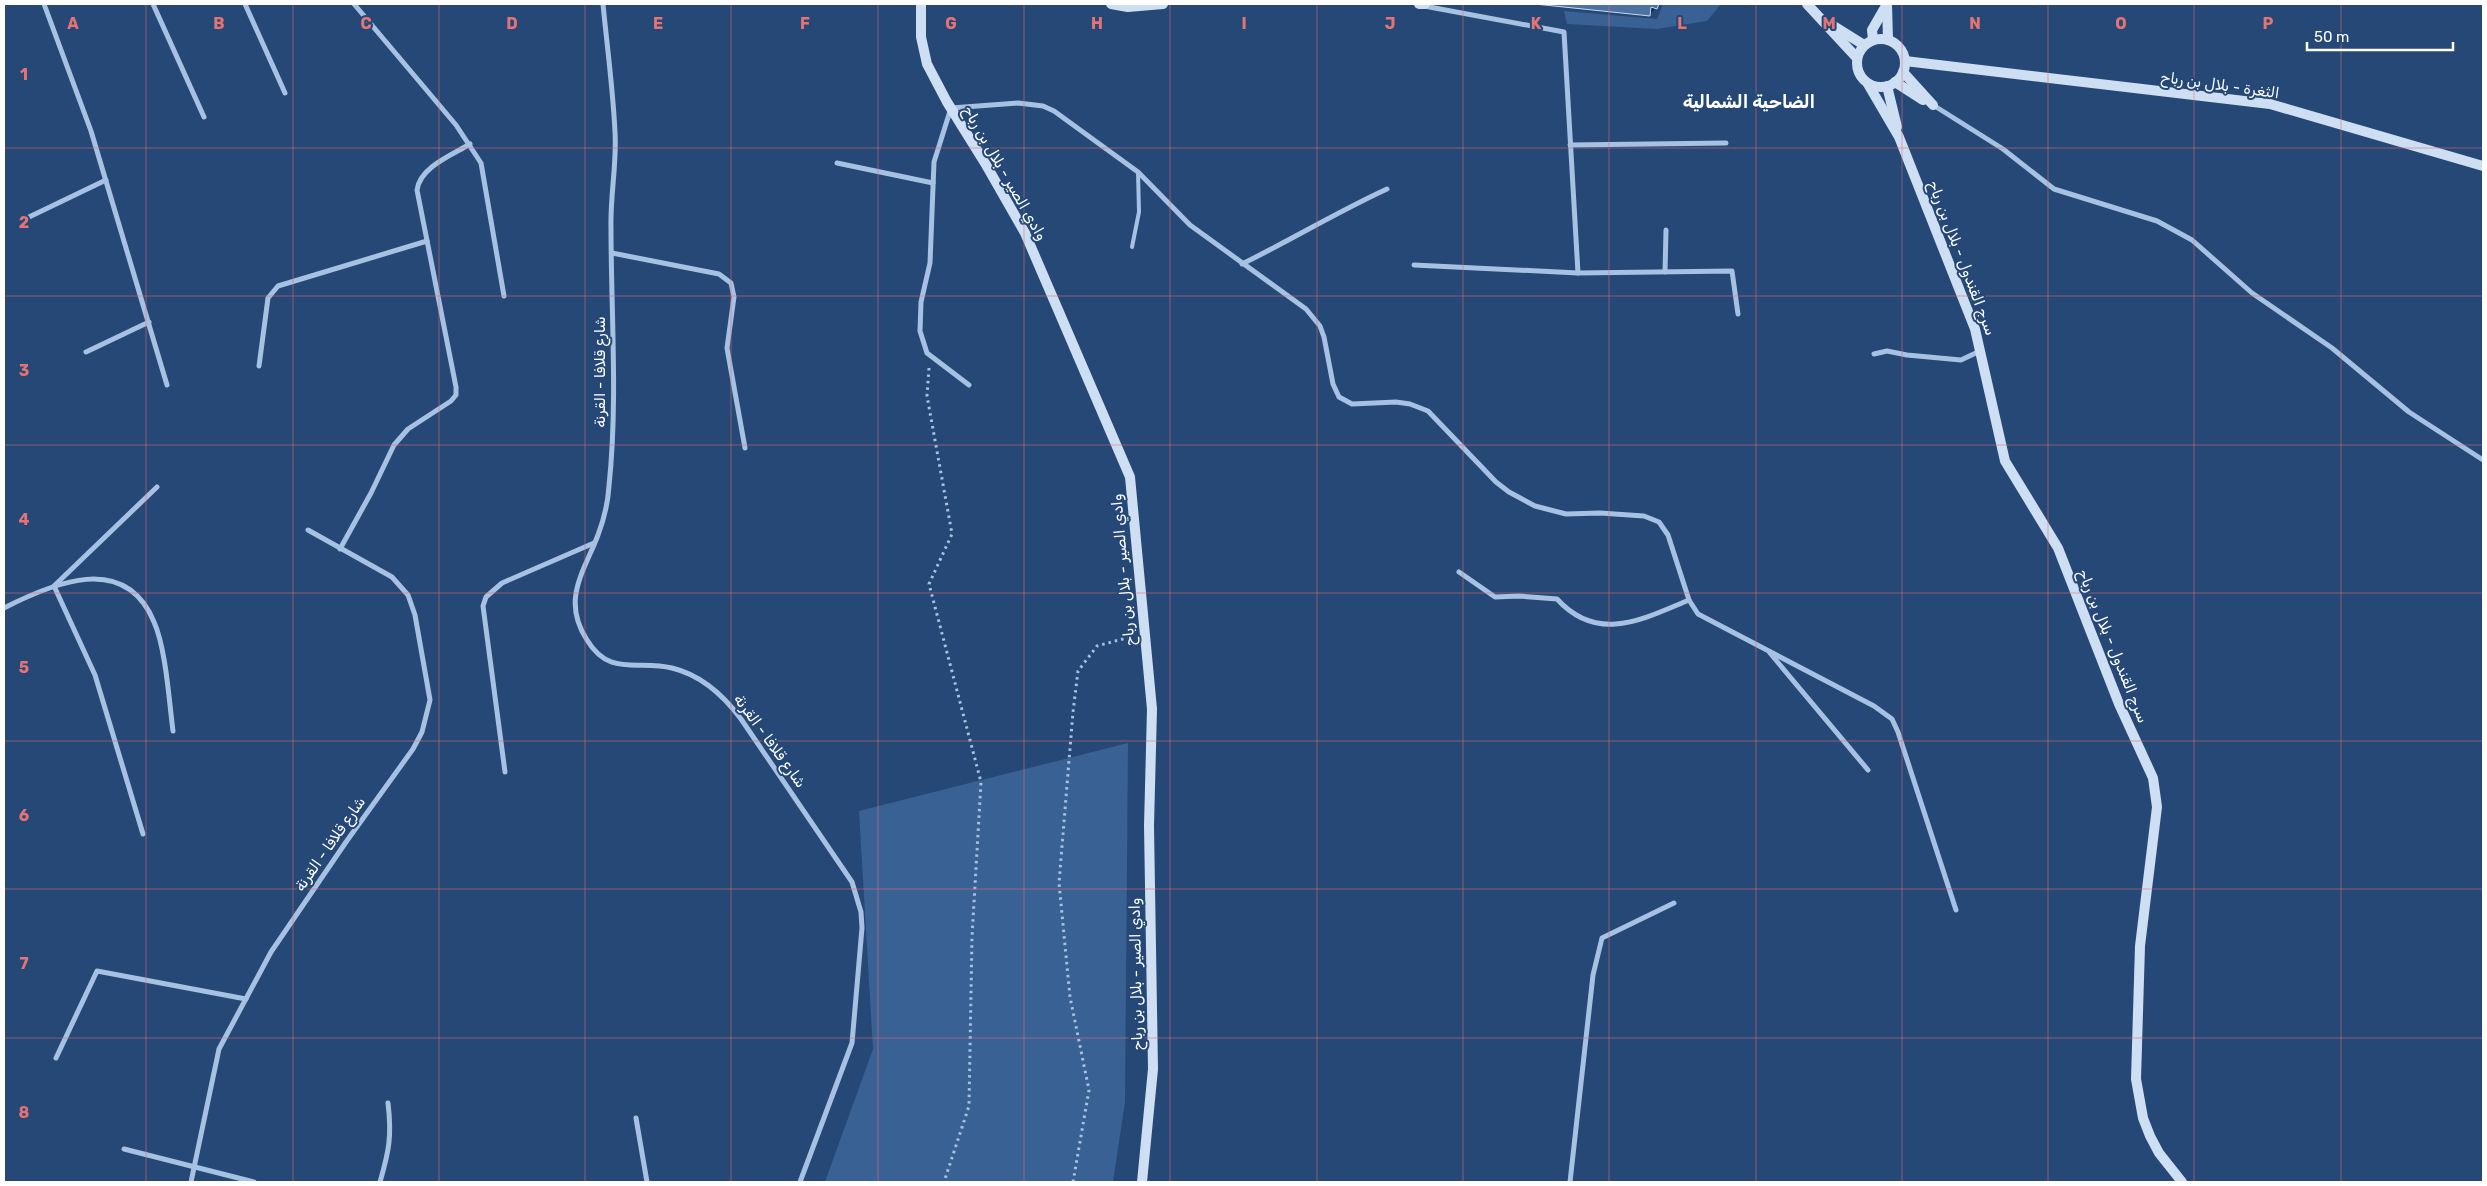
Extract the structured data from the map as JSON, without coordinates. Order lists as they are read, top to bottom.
{
  "streets": {
    "street": [
      "الثغرة - بلال بن رباح",
      "وادي الصير - بلال بن رباح",
      "سرج القندول - بلال بن رباح",
      "شارع قلافا - القرنة"
    ]
  },
  "districts": ["الضاحية الشمالية"],
  "scale_bar": "50 m",
  "grid": {
    "columns": [
      "A",
      "B",
      "C",
      "D",
      "E",
      "F",
      "G",
      "H",
      "I",
      "J",
      "K",
      "L",
      "M",
      "N",
      "O",
      "P"
    ],
    "rows": [
      "1",
      "2",
      "3",
      "4",
      "5",
      "6",
      "7",
      "8"
    ]
  }
}
